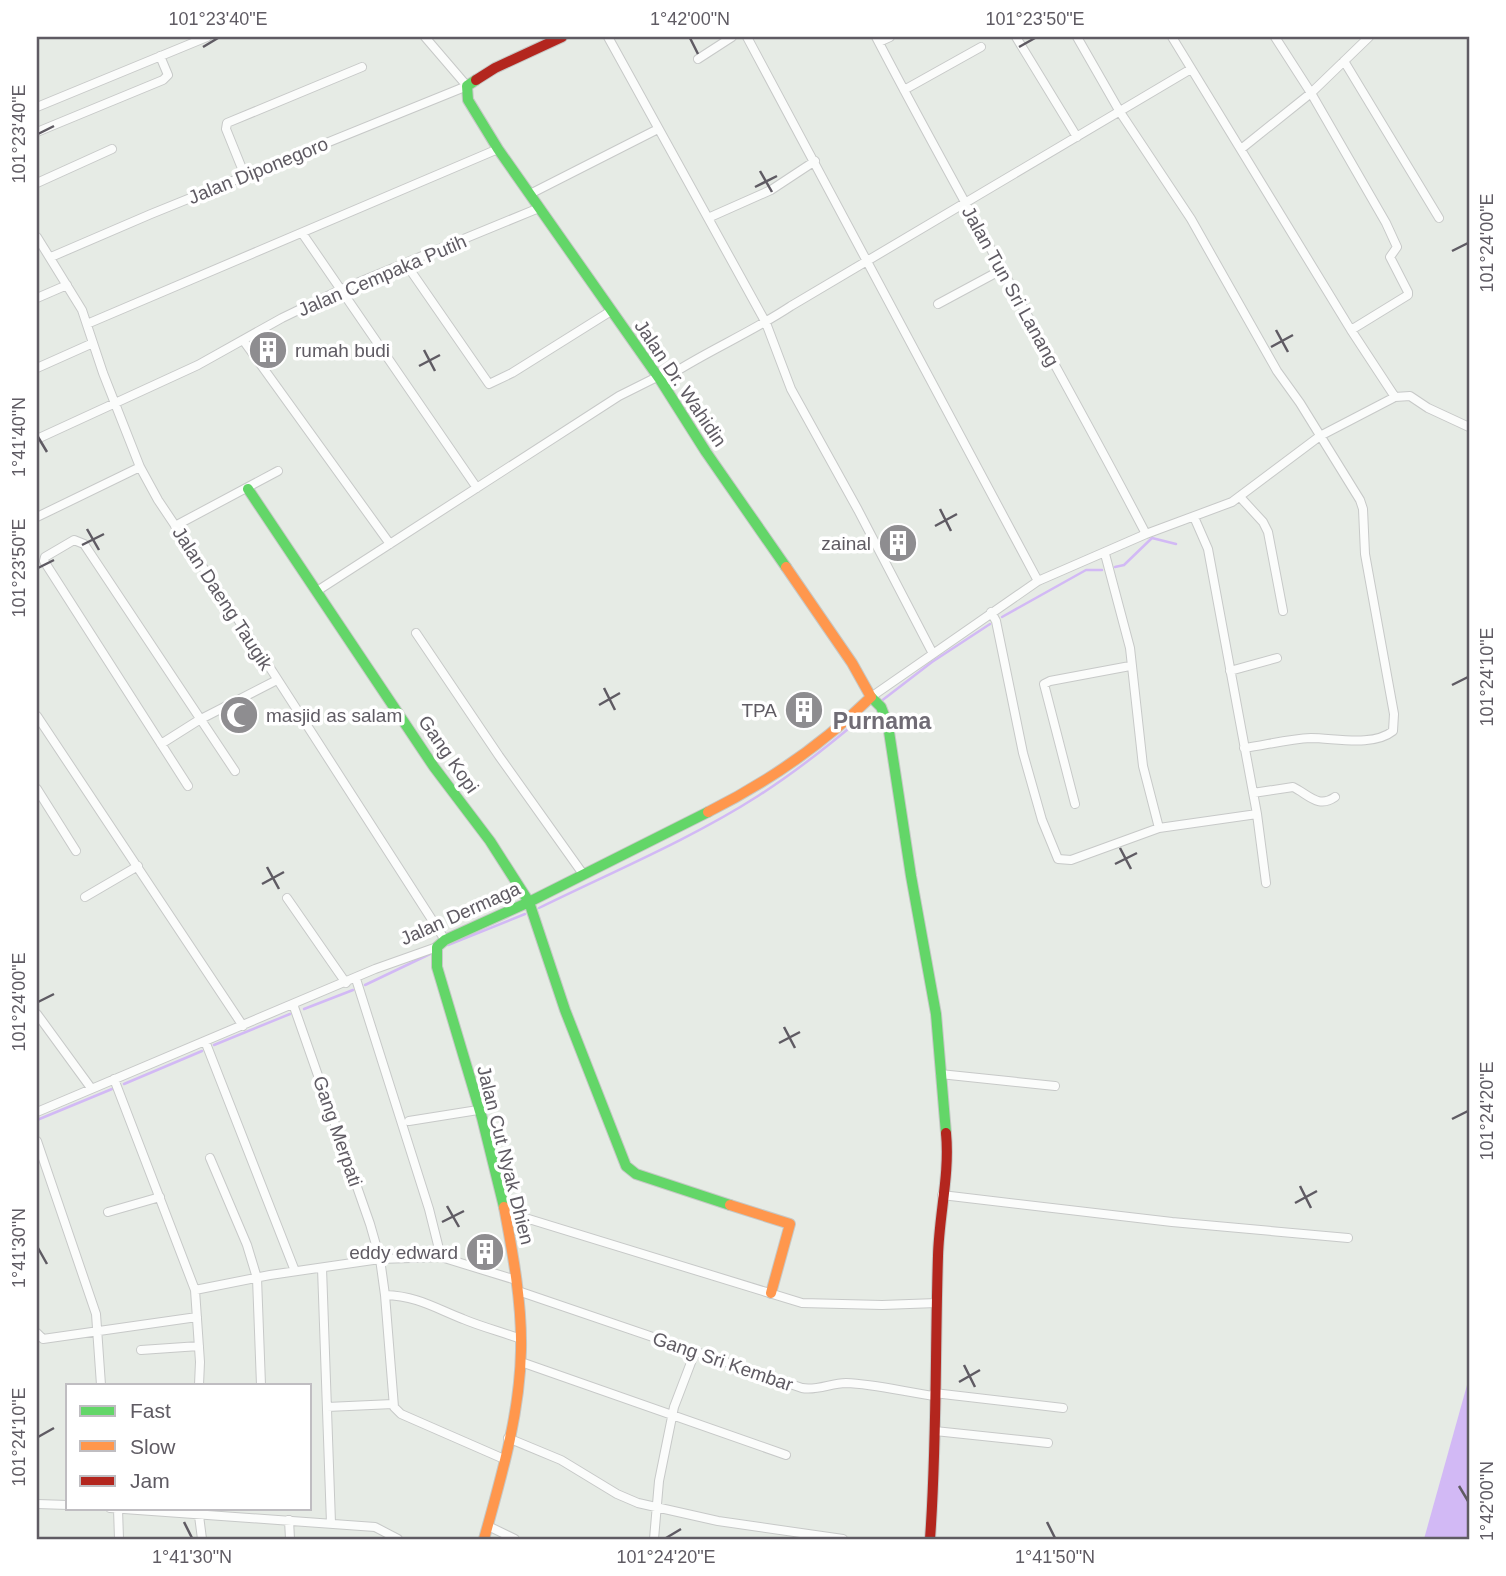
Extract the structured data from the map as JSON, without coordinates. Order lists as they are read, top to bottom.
{
  "streets": {
    "main road": [
      "Jalan Dr. Wahidin",
      "Gang Kopi",
      "Jalan Dermaga",
      "Jalan Cut Nyak Dhien"
    ],
    "street": [
      "Jalan Diponegoro",
      "Jalan Cempaka Putih",
      "Jalan Tun Sri Lanang",
      "Jalan Daeng Taugik",
      "Gang Merpati",
      "Gang Sri Kembar"
    ]
  },
  "crossings": [
    ["Jalan Diponegoro", "Jalan Dr. Wahidin"],
    ["Jalan Diponegoro", "Jalan Daeng Taugik"],
    ["Jalan Cempaka Putih", "Jalan Dr. Wahidin"],
    ["Jalan Cempaka Putih", "Jalan Daeng Taugik"],
    ["Jalan Dr. Wahidin", "Jalan Dermaga"],
    ["Jalan Dr. Wahidin", "Gang Sri Kembar"],
    ["Jalan Daeng Taugik", "Jalan Dermaga"],
    ["Jalan Daeng Taugik", "Jalan Cut Nyak Dhien"],
    ["Gang Kopi", "Jalan Dermaga"],
    ["Jalan Dermaga", "Gang Merpati"],
    ["Jalan Dermaga", "Jalan Cut Nyak Dhien"],
    ["Gang Merpati", "Gang Sri Kembar"],
    ["Jalan Cut Nyak Dhien", "Gang Sri Kembar"]
  ],
  "districts": ["Purnama"],
  "places": {
    "building": [
      "rumah budi",
      "zainal",
      "TPA",
      "eddy edward"
    ],
    "mosque": ["masjid as salam"]
  },
  "legend": ["Fast", "Slow", "Jam"],
  "coordinates": [
    "101°23'40\"E",
    "1°42'00\"N",
    "101°23'50\"E",
    "101°24'00\"E",
    "1°41'40\"N",
    "101°24'10\"E",
    "101°24'20\"E",
    "1°41'30\"N",
    "1°41'50\"N"
  ]
}
